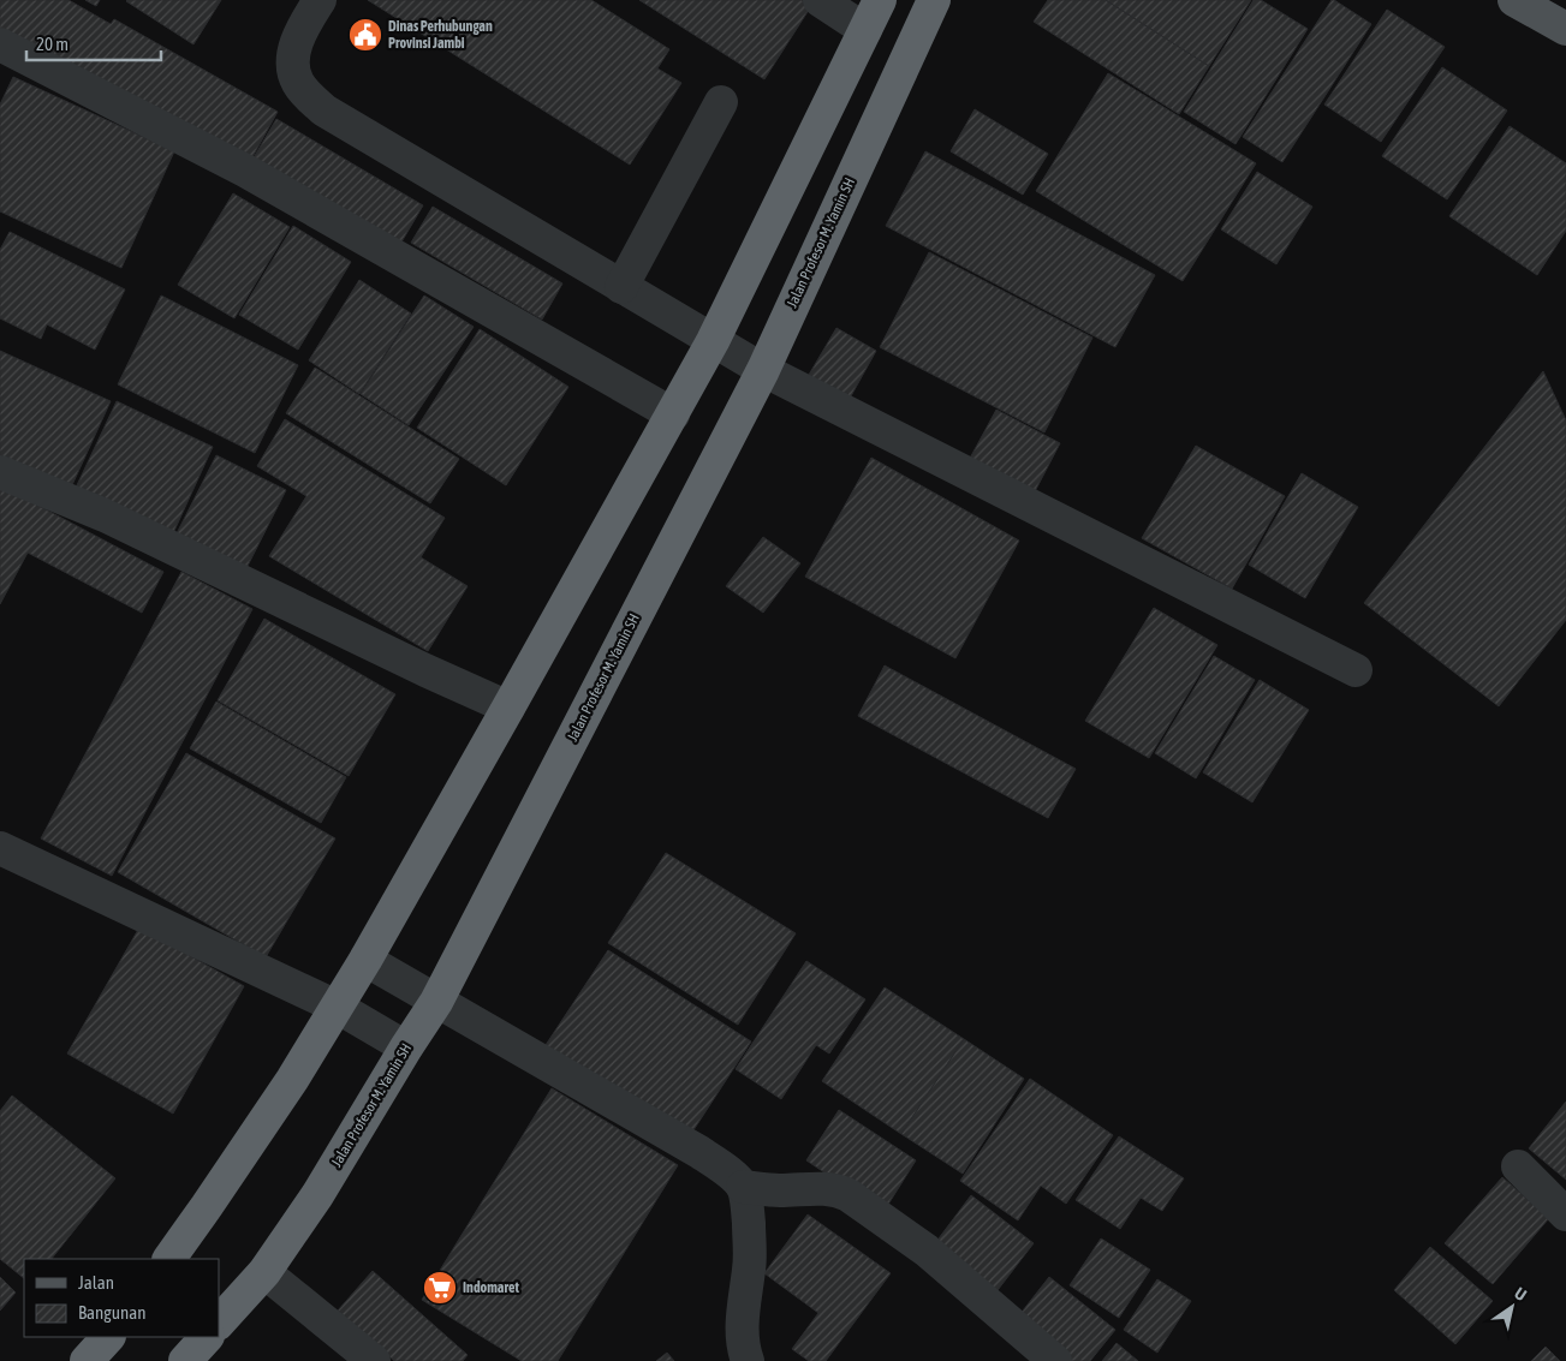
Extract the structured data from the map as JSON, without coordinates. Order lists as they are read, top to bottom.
{
  "streets": {
    "highway": ["Jalan Profesor M. Yamin SH"]
  },
  "places": {
    "public building": ["Dinas Perhubungan Provinsi Jambi"],
    "supermarket": ["Indomaret"]
  },
  "legend": ["Jalan", "Bangunan"],
  "scale_bar": "20 m",
  "north": "top right"
}
